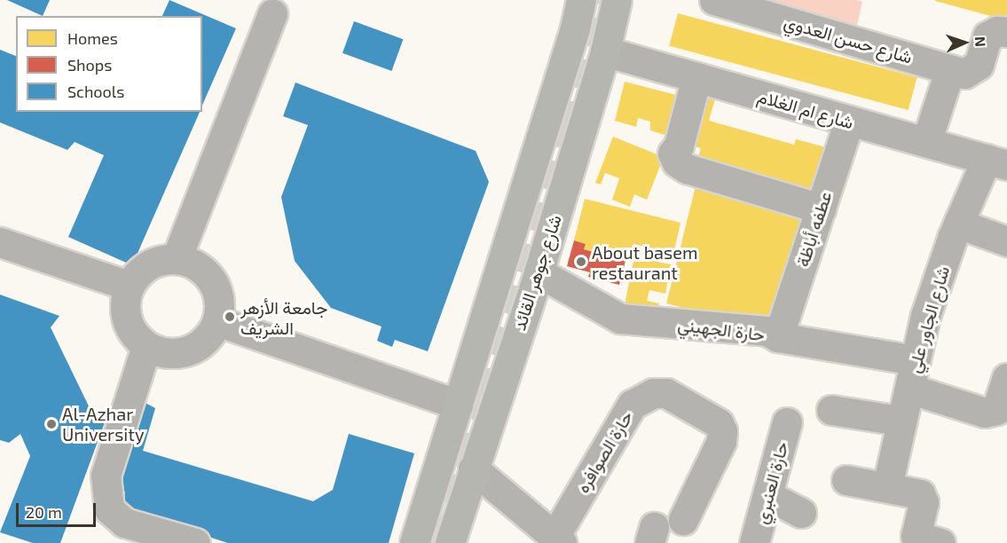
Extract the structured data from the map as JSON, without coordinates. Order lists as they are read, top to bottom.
{
  "streets": {
    "main road": ["شارع جوهر القائد"],
    "street": [
      "شارع حسن العدوي",
      "شارع ام الغلام",
      "عطفه أباظة",
      "شارع الجاور علي",
      "حارة الجهيني",
      "حارة الصوافره",
      "حارة العنبري"
    ]
  },
  "crossings": [
    ["شارع ام الغلام", "عطفه أباظة"],
    ["شارع ام الغلام", "شارع جوهر القائد"],
    ["شارع ام الغلام", "شارع الجاور علي"],
    ["عطفه أباظة", "حارة الجهيني"],
    ["شارع جوهر القائد", "حارة الجهيني"],
    ["شارع الجاور علي", "حارة الجهيني"]
  ],
  "places": ["About basem restaurant", "جامعة الأزهر الشريف", "Al-Azhar University"],
  "legend": ["Homes", "Shops", "Schools"],
  "scale_bar": "20 m",
  "north": "right"
}
